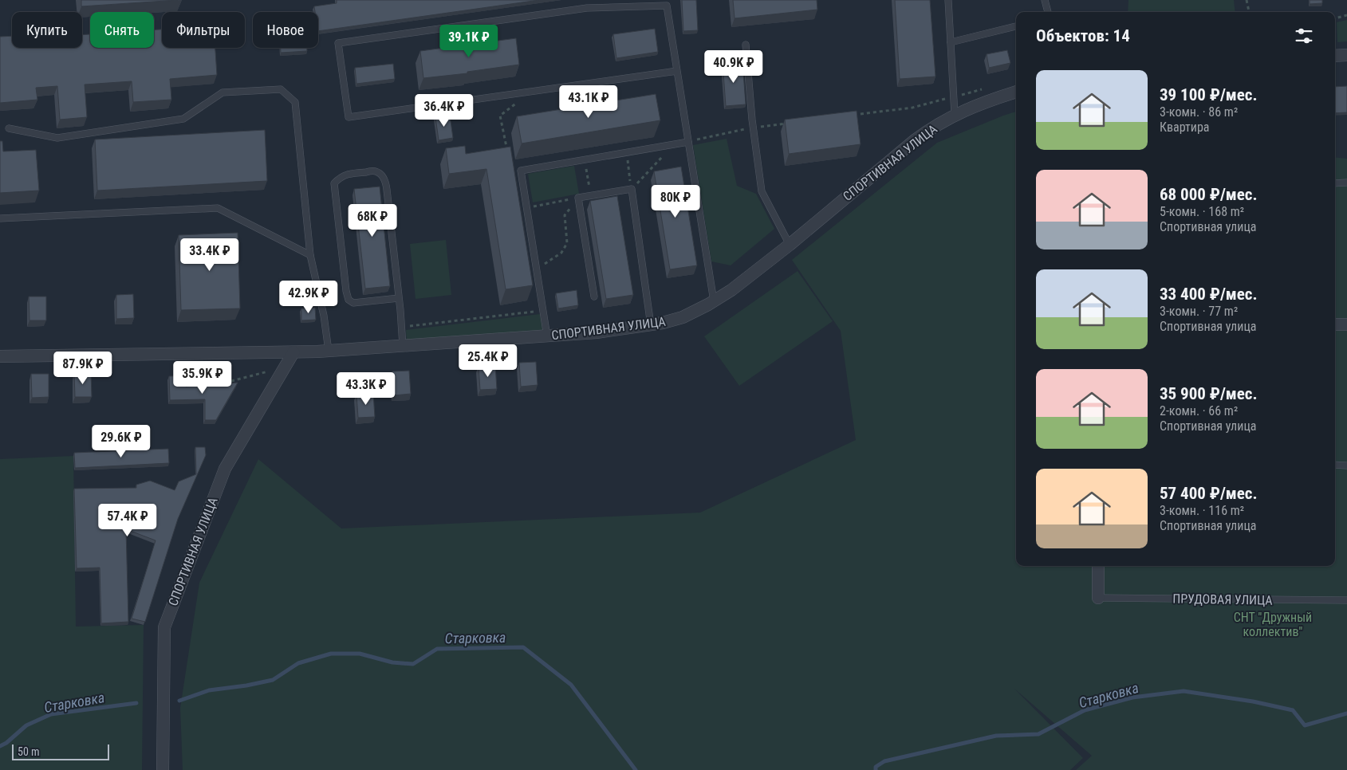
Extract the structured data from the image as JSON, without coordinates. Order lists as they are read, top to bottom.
{
  "streets": {
    "street": ["СПОРТИВНАЯ УЛИЦА"],
    "lane": ["ПРУДОВАЯ УЛИЦА"]
  },
  "water": ["Старковка"],
  "parks": ["СНТ \"Дружный коллектив\""],
  "scale_bar": "50 m",
  "page": {
    "chip": [
      "Купить",
      "Снять",
      "Фильтры",
      "Новое"
    ],
    "heading": "Объектов: 14",
    "price": [
      "39.1K ₽",
      "40.9K ₽",
      "43.1K ₽",
      "36.4K ₽",
      "80K ₽",
      "68K ₽",
      "33.4K ₽",
      "42.9K ₽",
      "25.4K ₽",
      "87.9K ₽",
      "35.9K ₽",
      "43.3K ₽",
      "29.6K ₽",
      "57.4K ₽"
    ],
    "list": [
      {
        "name": "39 100 ₽/мес.",
        "note": "3-комн. · 86 m² · Квартира"
      },
      {
        "name": "68 000 ₽/мес.",
        "note": "5-комн. · 168 m² · Спортивная улица"
      },
      {
        "name": "33 400 ₽/мес.",
        "note": "3-комн. · 77 m² · Спортивная улица"
      },
      {
        "name": "35 900 ₽/мес.",
        "note": "2-комн. · 66 m² · Спортивная улица"
      },
      {
        "name": "57 400 ₽/мес.",
        "note": "3-комн. · 116 m² · Спортивная улица"
      }
    ],
    "scale": "50 m"
  }
}
